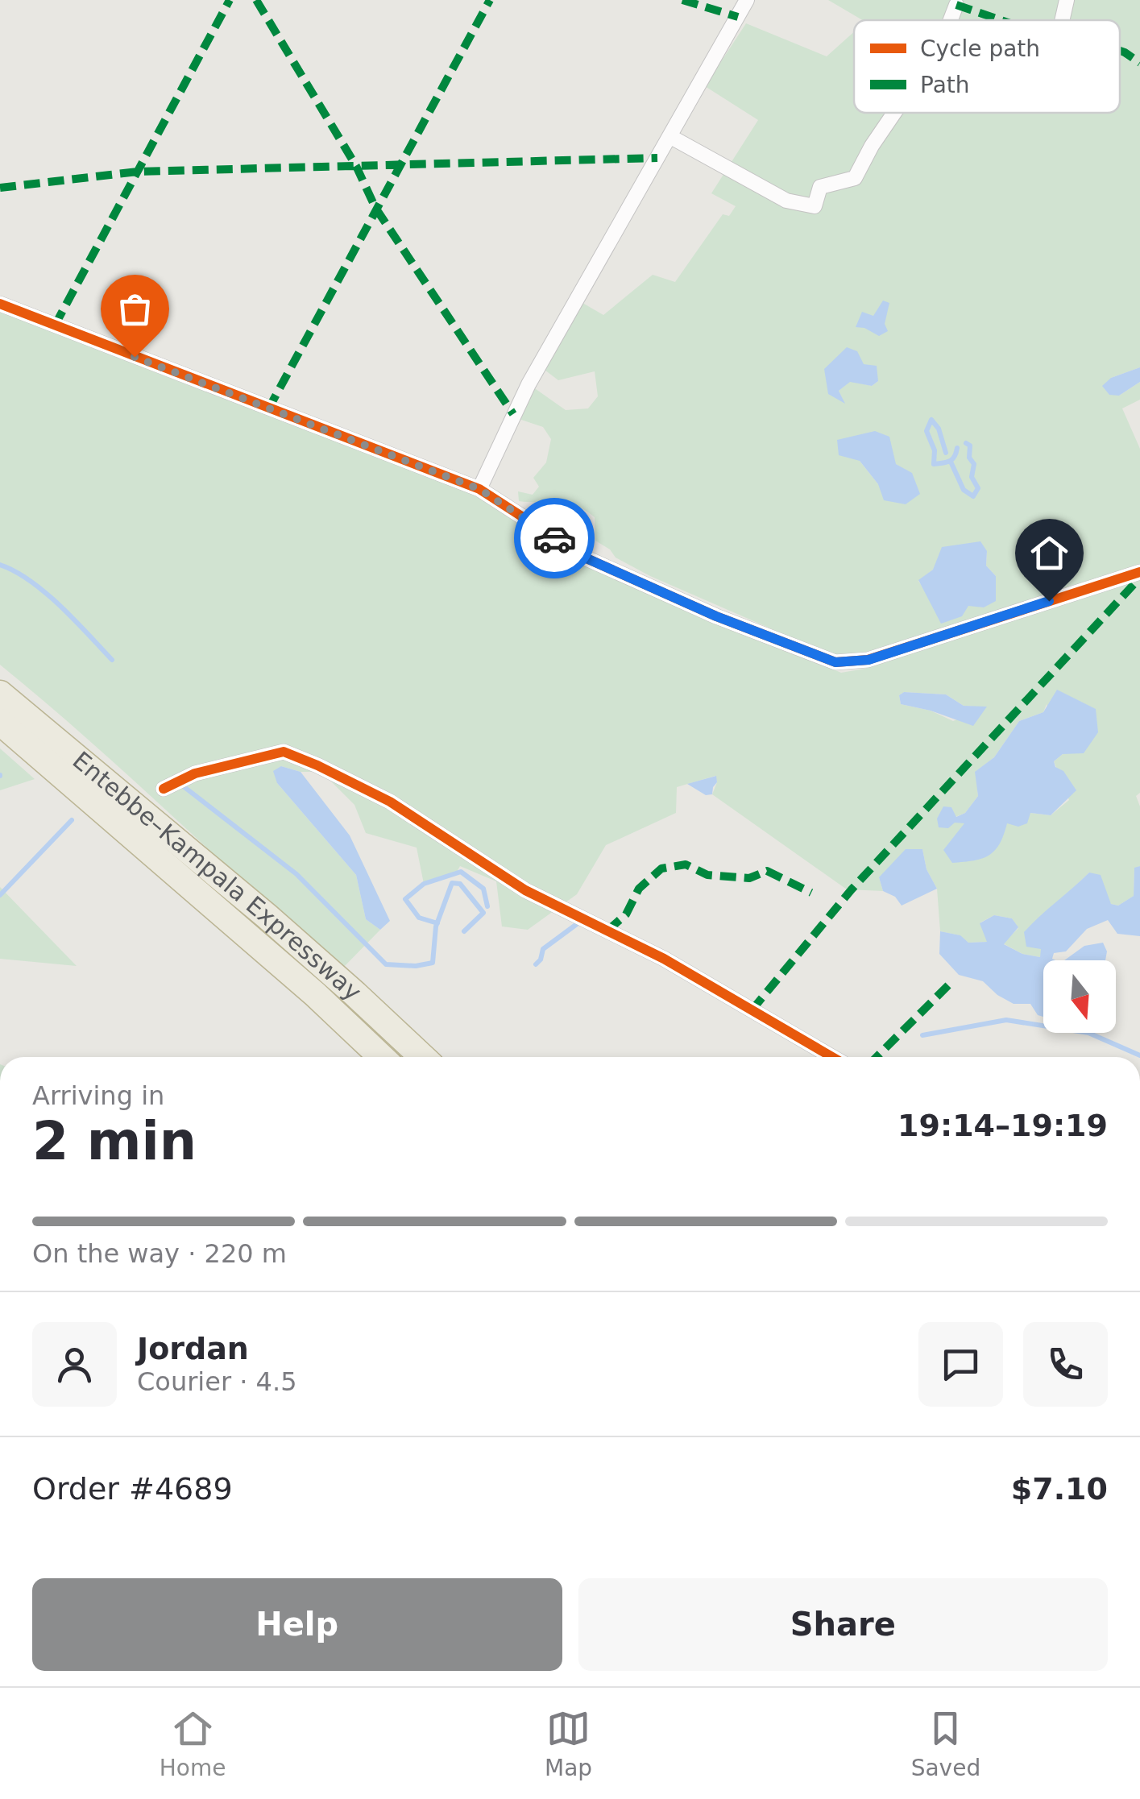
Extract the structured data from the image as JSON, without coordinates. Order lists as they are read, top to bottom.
{
  "streets": {
    "highway": ["Entebbe–Kampala Expressway"]
  },
  "legend": ["Cycle path", "Path"],
  "north": "bottom",
  "page": {
    "heading": ["2 min", "Arriving in", "19:14–19:19"],
    "panel": [
      "Jordan",
      "Courier · 4.5",
      "Order #4689",
      "$7.10"
    ],
    "bar": "On the way · 220 m",
    "buttons": ["Help", "Share"],
    "tabs": ["Home", "Map", "Saved"]
  }
}
